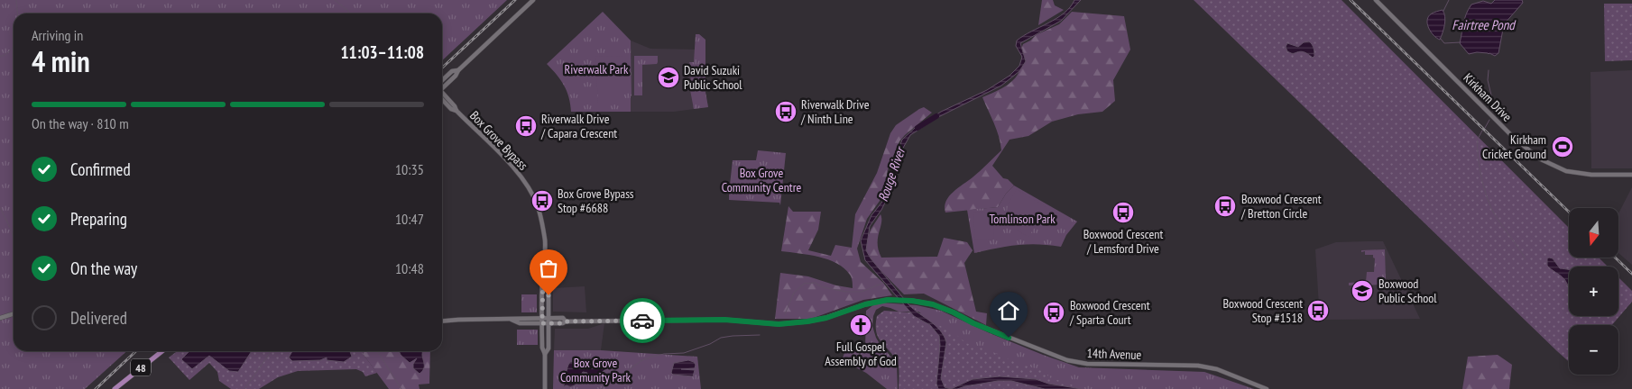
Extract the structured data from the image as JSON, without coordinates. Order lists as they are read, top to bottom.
{
  "streets": {
    "main road": [
      "Kirkham Drive",
      "Box Grove Bypass",
      "14th Avenue",
      "48"
    ]
  },
  "crossings": [
    ["Box Grove Bypass", "14th Avenue"]
  ],
  "water": ["Fairtree Pond", "Rouge River"],
  "parks": [
    "Riverwalk Park",
    "Box Grove Community Centre",
    "Tomlinson Park",
    "Box Grove Community Park"
  ],
  "places": {
    "school or university": ["David Suzuki Public School", "Boxwood Public School"],
    "bus stop": [
      "Riverwalk Drive / Ninth Line",
      "Riverwalk Drive / Capara Crescent",
      "Box Grove Bypass Stop #6688",
      "Boxwood Crescent / Bretton Circle",
      "Boxwood Crescent / Lemsford Drive",
      "Boxwood Crescent Stop #1518",
      "Boxwood Crescent / Sparta Court"
    ],
    "sports": ["Kirkham Cricket Ground"],
    "church": ["Full Gospel Assembly of God"]
  },
  "north": "bottom",
  "page": {
    "heading": ["4 min", "Arriving in", "11:03–11:08"],
    "bar": "On the way · 810 m",
    "list": [
      ["Confirmed", "10:35"],
      ["Preparing", "10:47"],
      ["On the way", "10:48"],
      "Delivered"
    ],
    "map_buttons": ["+", "−"]
  }
}
